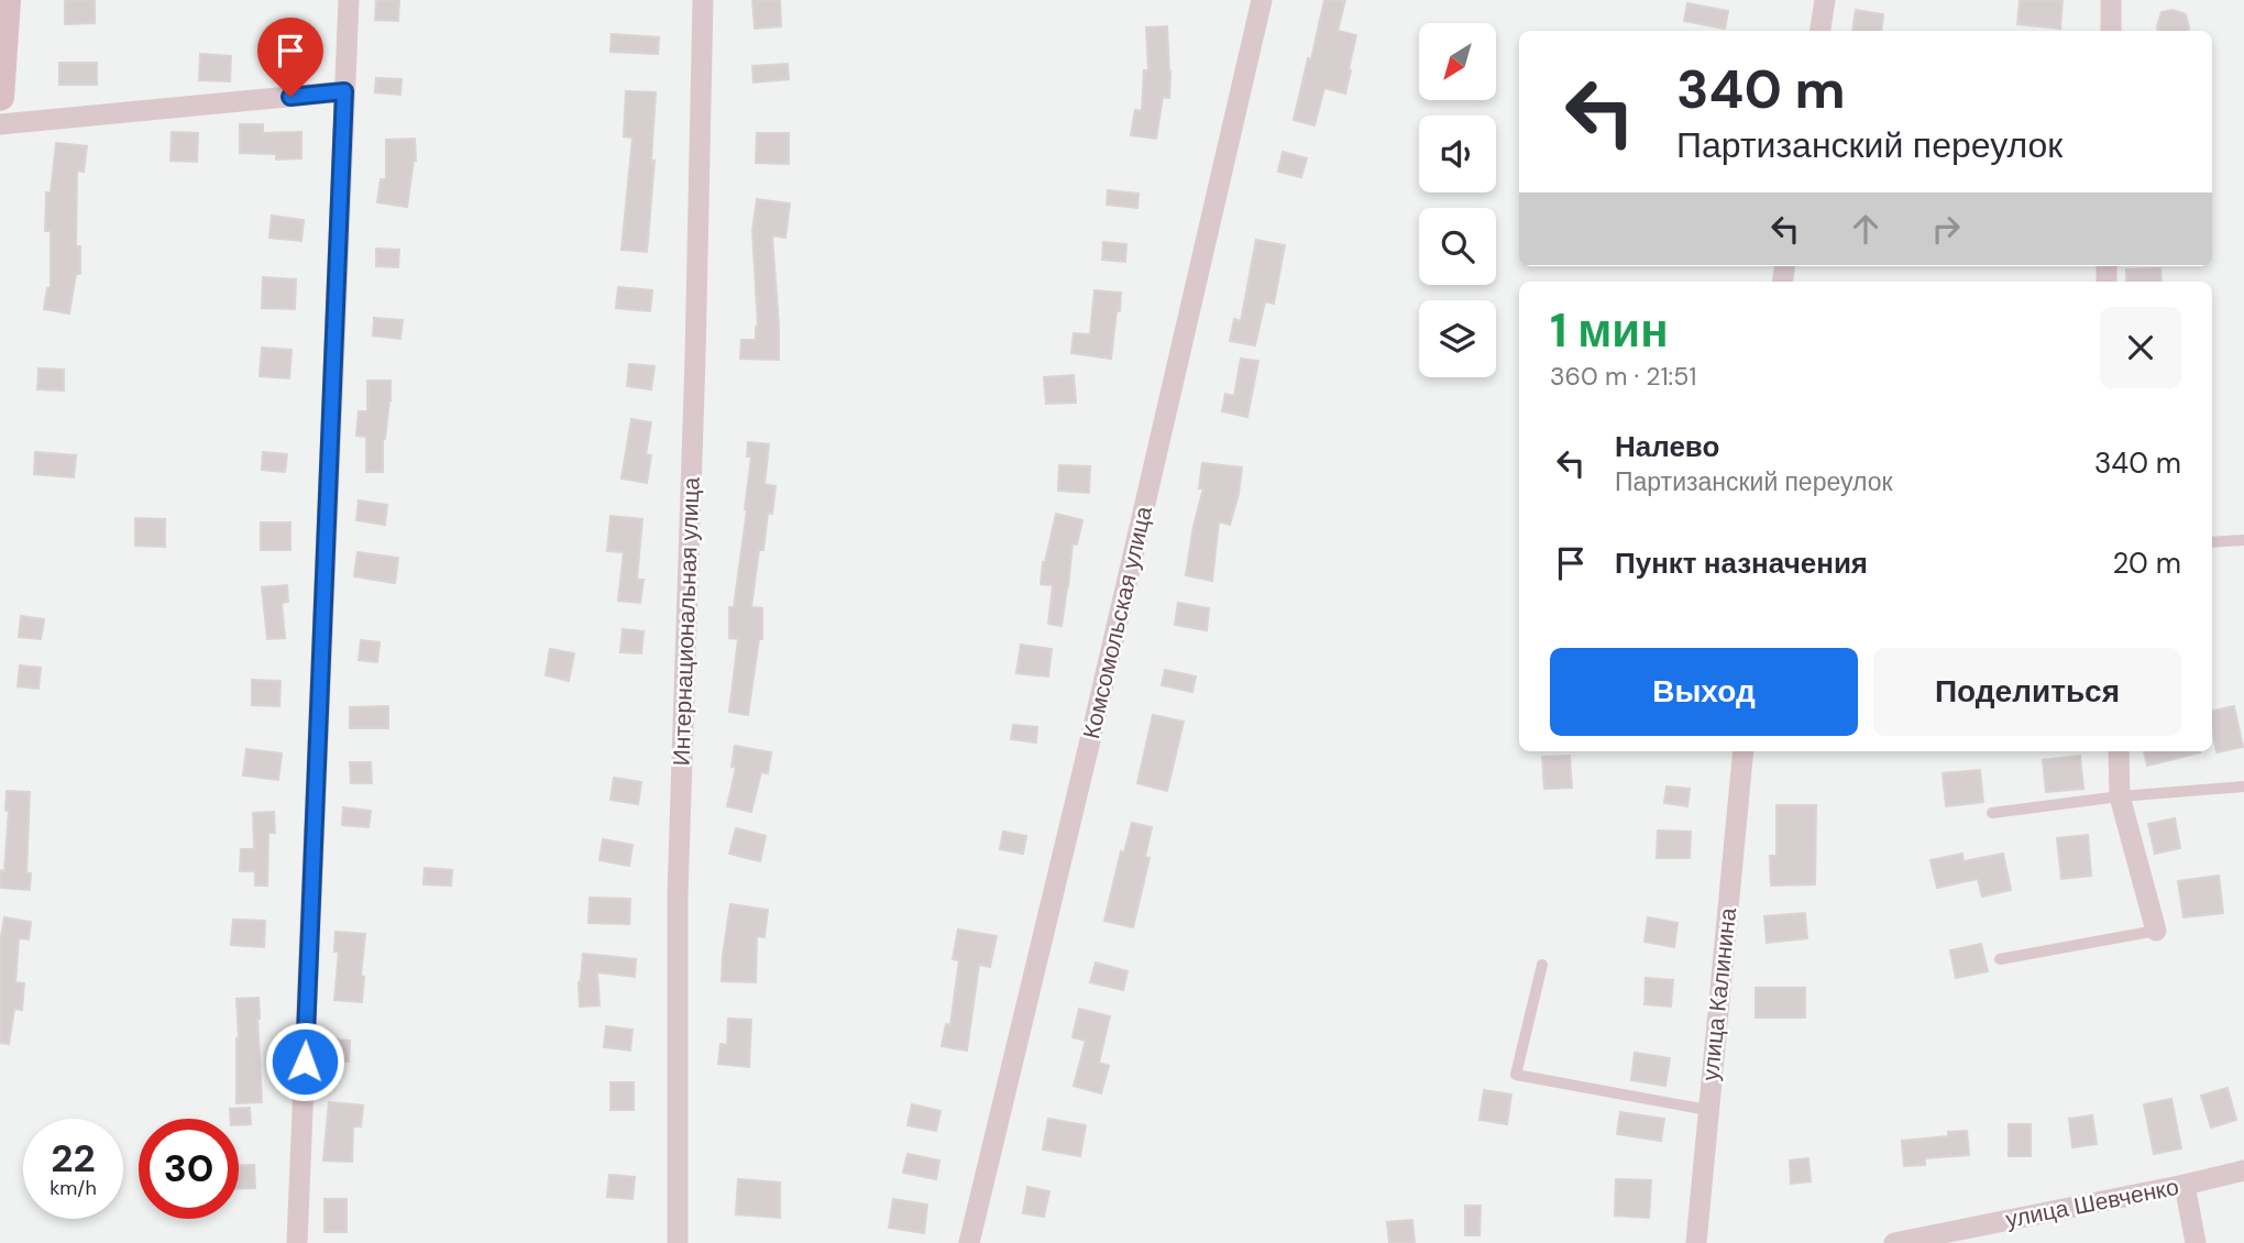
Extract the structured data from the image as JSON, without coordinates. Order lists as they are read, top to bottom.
{
  "streets": {
    "street": [
      "Интернациональная улица",
      "Комсомольская улица",
      "улица Калинина",
      "улица Шевченко"
    ]
  },
  "north": "bottom left",
  "page": {
    "turn": ["340 m", "Партизанский переулок"],
    "heading": ["1 мин", "360 m · 21:51"],
    "list": [
      {
        "name": "Налево",
        "note": "Партизанский переулок",
        "value": "340 m"
      },
      {
        "name": "Пункт назначения",
        "value": "20 m"
      }
    ],
    "buttons": ["Выход", "Поделиться"],
    "speed": "22 km/h",
    "limit": "30"
  }
}
